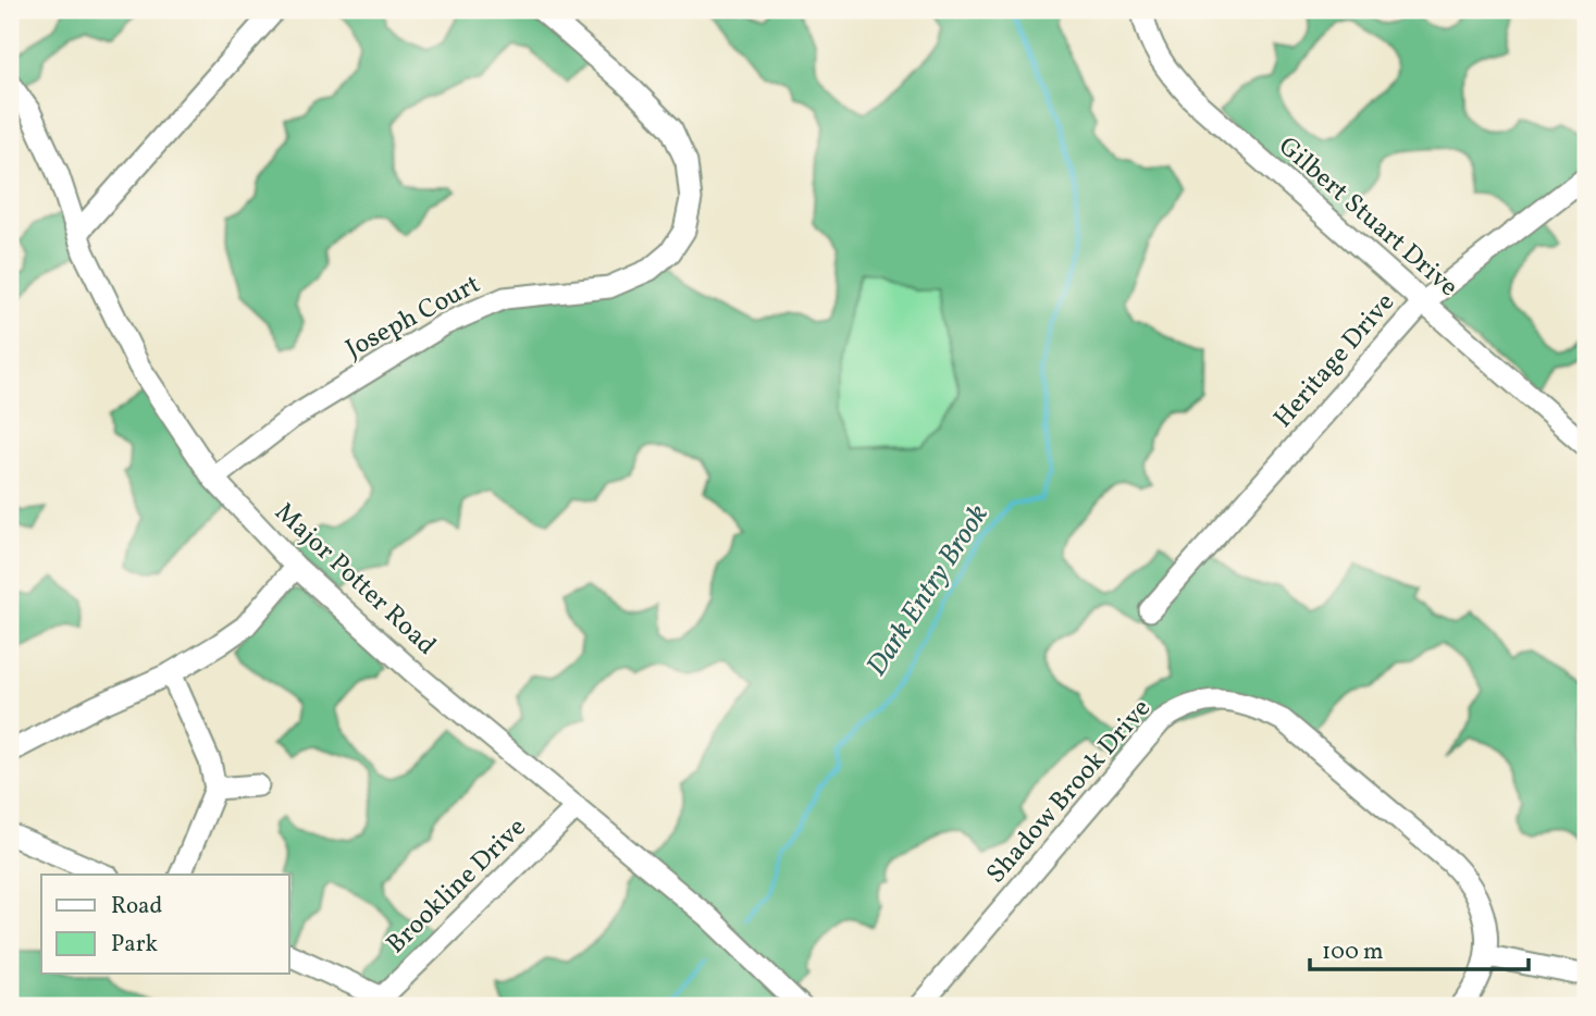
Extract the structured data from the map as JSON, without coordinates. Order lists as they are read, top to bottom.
{
  "streets": {
    "street": [
      "Gilbert Stuart Drive",
      "Joseph Court",
      "Heritage Drive",
      "Major Potter Road",
      "Shadow Brook Drive",
      "Brookline Drive"
    ]
  },
  "crossings": [
    ["Gilbert Stuart Drive", "Heritage Drive"],
    ["Joseph Court", "Major Potter Road"],
    ["Major Potter Road", "Brookline Drive"]
  ],
  "water": ["Dark Entry Brook"],
  "legend": ["Road", "Park"],
  "scale_bar": "100 m"
}
